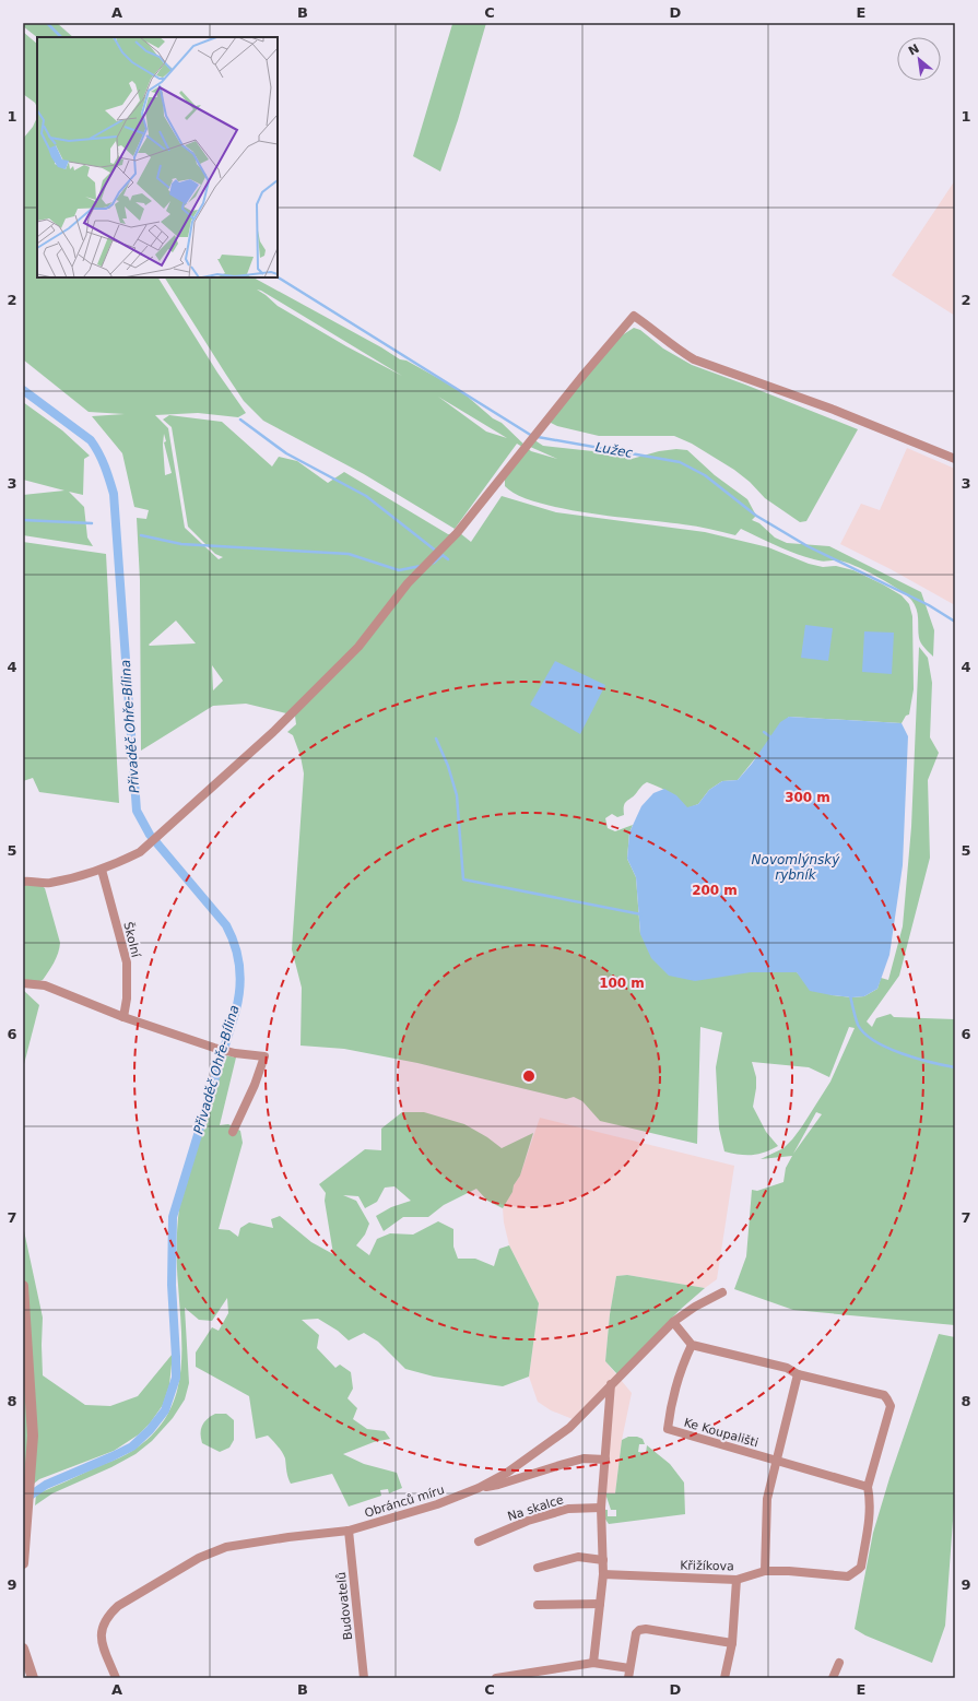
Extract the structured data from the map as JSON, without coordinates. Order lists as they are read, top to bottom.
{
  "streets": {
    "street": [
      "Školní",
      "Ke Koupališti",
      "Obránců míru",
      "Na skalce",
      "Křižíkova",
      "Budovatelů"
    ]
  },
  "crossings": [
    ["Ke Koupališti", "Křižíkova"],
    ["Obránců míru", "Budovatelů"]
  ],
  "water": ["Lužec", "Přivaděč Ohře-Bílina", "Novomlýnský rybník"],
  "north": "top left",
  "grid": {
    "columns": [
      "A",
      "B",
      "C",
      "D",
      "E"
    ],
    "rows": [
      "1",
      "2",
      "3",
      "4",
      "5",
      "6",
      "7",
      "8",
      "9"
    ]
  },
  "rings": ["300 m", "200 m", "100 m"]
}
